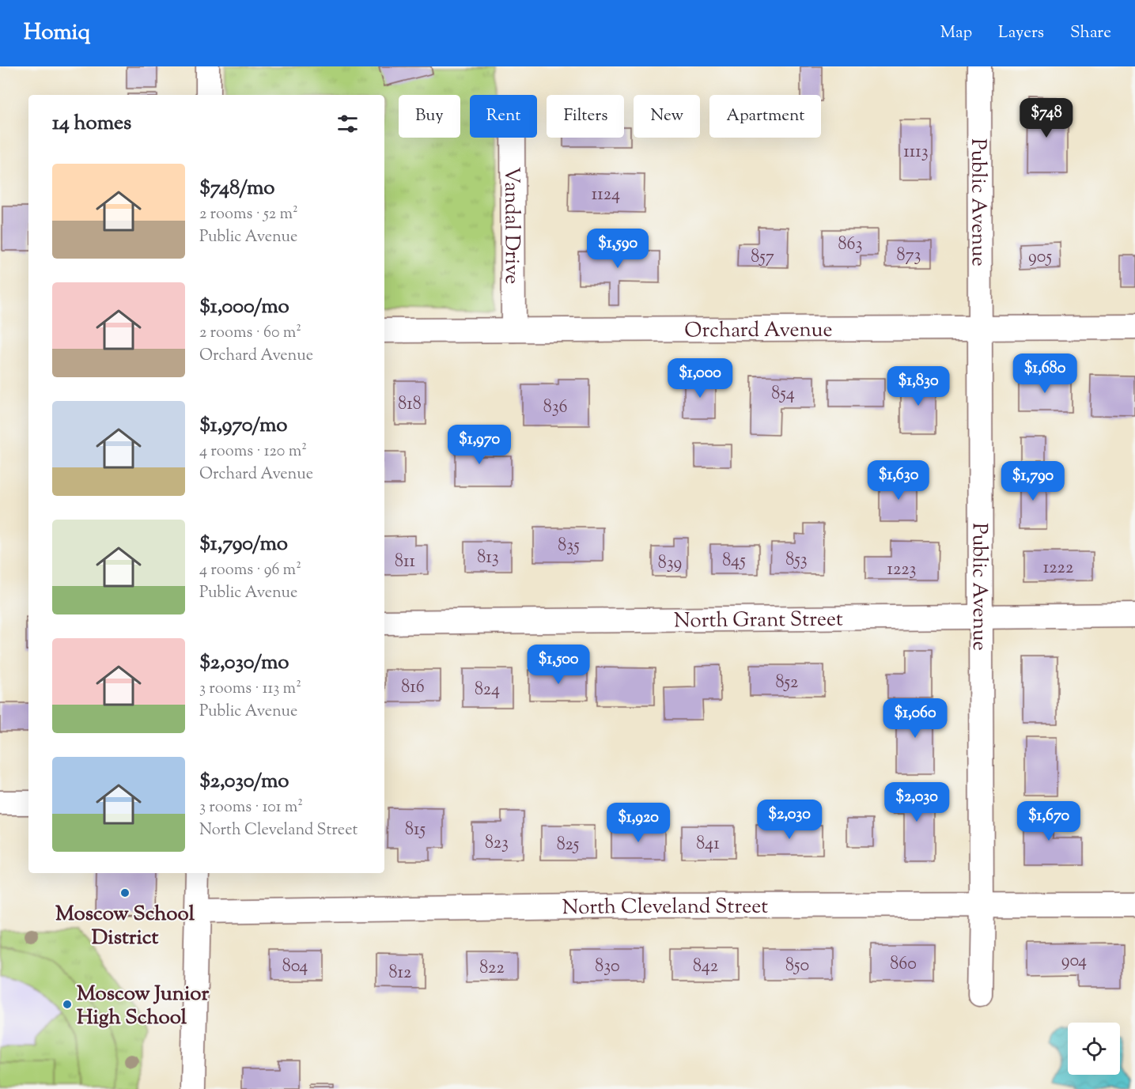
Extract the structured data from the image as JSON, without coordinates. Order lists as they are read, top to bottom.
{
  "streets": {
    "street": [
      "Public Avenue",
      "Vandal Drive",
      "Orchard Avenue",
      "North Grant Street",
      "North Cleveland Street"
    ]
  },
  "crossings": [
    ["Public Avenue", "Orchard Avenue"],
    ["Public Avenue", "North Grant Street"],
    ["Public Avenue", "North Cleveland Street"],
    ["Vandal Drive", "Orchard Avenue"]
  ],
  "places": ["Moscow School District", "Moscow Junior High School"],
  "house_numbers": [
    "1113",
    "1124",
    "863",
    "873",
    "857",
    "905",
    "854",
    "818",
    "836",
    "835",
    "813",
    "853",
    "845",
    "811",
    "839",
    "1222",
    "1223",
    "852",
    "816",
    "824",
    "815",
    "823",
    "841",
    "825",
    "904",
    "860",
    "850",
    "804",
    "830",
    "842",
    "822",
    "812"
  ],
  "page": {
    "header": "Homiq",
    "nav": ["Map", "Layers", "Share"],
    "chip": [
      "Buy",
      "Rent",
      "Filters",
      "New",
      "Apartment"
    ],
    "heading": "14 homes",
    "price": [
      "$748",
      "$1,590",
      "$1,680",
      "$1,000",
      "$1,830",
      "$1,970",
      "$1,630",
      "$1,790",
      "$1,500",
      "$1,060",
      "$2,030",
      "$2,030",
      "$1,670",
      "$1,920"
    ],
    "list": [
      {
        "name": "$748/mo",
        "note": "2 rooms · 52 m² · Public Avenue"
      },
      {
        "name": "$1,000/mo",
        "note": "2 rooms · 60 m² · Orchard Avenue"
      },
      {
        "name": "$1,970/mo",
        "note": "4 rooms · 120 m² · Orchard Avenue"
      },
      {
        "name": "$1,790/mo",
        "note": "4 rooms · 96 m² · Public Avenue"
      },
      {
        "name": "$2,030/mo",
        "note": "3 rooms · 113 m² · Public Avenue"
      },
      {
        "name": "$2,030/mo",
        "note": "3 rooms · 101 m² · North Cleveland Street"
      }
    ]
  }
}
